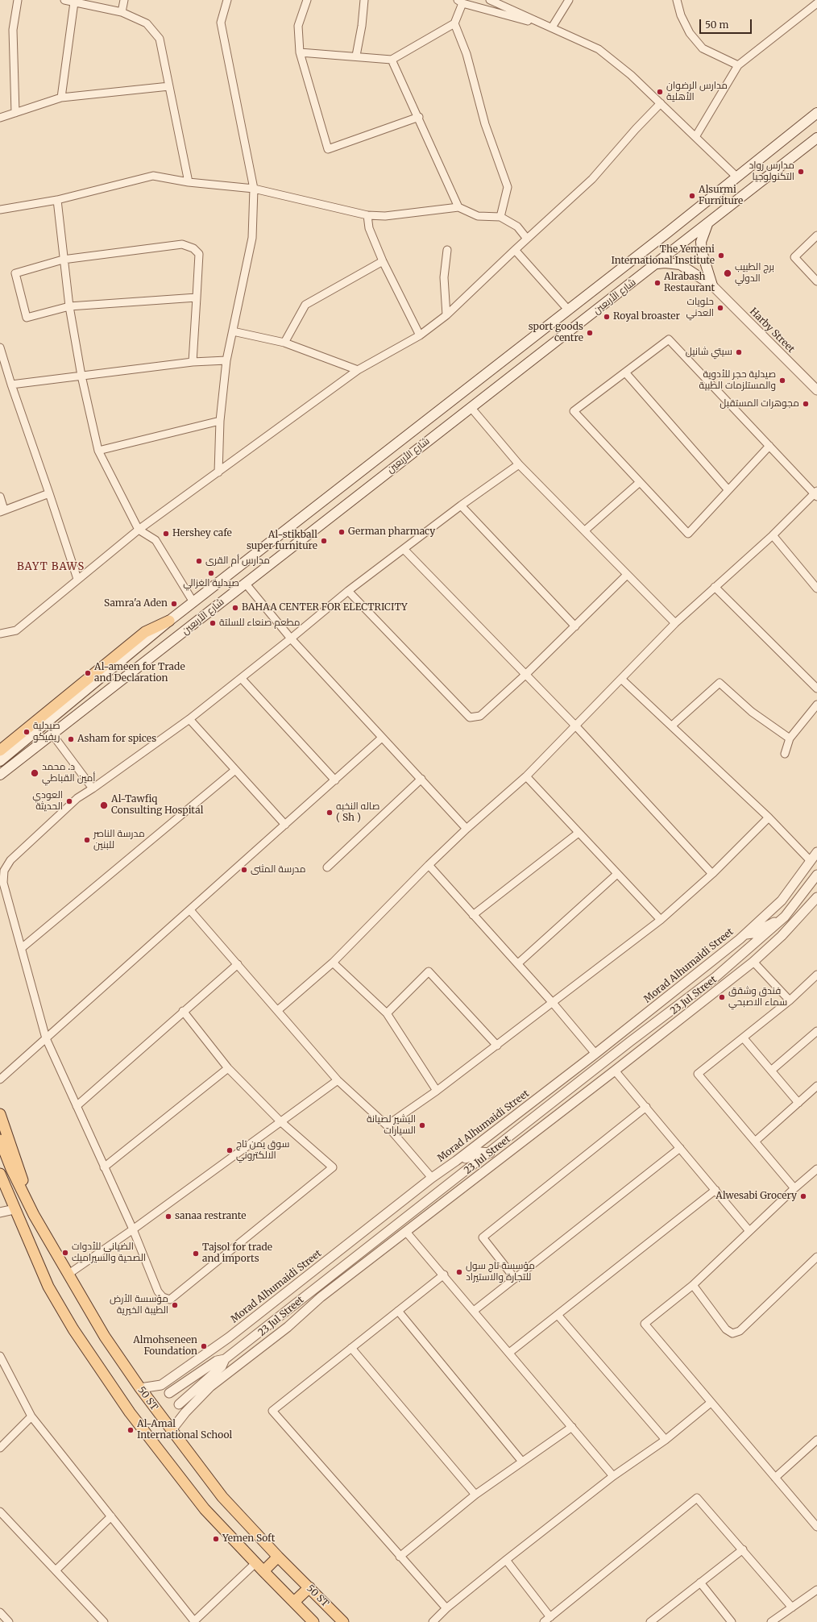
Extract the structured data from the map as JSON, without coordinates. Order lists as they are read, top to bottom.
{
  "streets": {
    "main road": ["شارع الأربعين", "50 ST"],
    "street": ["Harby Street", "Morad Alhumaidi Street", "23 Jul Street"]
  },
  "crossings": [
    ["Morad Alhumaidi Street", "50 ST"],
    ["23 Jul Street", "50 ST"]
  ],
  "districts": ["BAYT BAWS"],
  "places": [
    "مدارس الرضوان الأهلية",
    "مدارس رواد التكنولوجيا",
    "Alsurmi Furniture",
    "The Yemeni International Institute",
    "برج الطبيب الدولي",
    "Alrabash Restaurant",
    "حلويات العدني",
    "Royal broaster",
    "sport goods centre",
    "سيتي شانيل",
    "صيدلية حجر للأدوية والمستلزمات الطبية",
    "مجوهرات المستقبل",
    "German pharmacy",
    "Hershey cafe",
    "Al-stikball super furniture",
    "مدارس أم القرى",
    "صيدلية الغزالي",
    "Samra'a Aden",
    "BAHAA CENTER FOR ELECTRICITY",
    "مطعم صنعاء للسلتة",
    "Al-ameen for Trade and Declaration",
    "صيدلية ريفيكو",
    "Asham for spices",
    "د. محمد أمين القباطي",
    "العودي الحديثة",
    "Al-Tawfiq Consulting Hospital",
    "صاله النخبه ( Sh )",
    "مدرسة الناصر للبنين",
    "مدرسة المثنى",
    "فندق وشقق سماء الاصبحي",
    "البشير لصيانة السيارات",
    "سوق يمن تاج الالكتروني",
    "Alwesabi Grocery",
    "sanaa restrante",
    "الضياني للأدوات الصحية والسيراميك",
    "Tajsol for trade and imports",
    "مؤسسة تاج سول للتجارة والاستيراد",
    "مؤسسة الأرض الطيبة الخيرية",
    "Almohseneen Foundation",
    "Al-Amal International School",
    "Yemen Soft"
  ],
  "scale_bar": "50 m"
}
